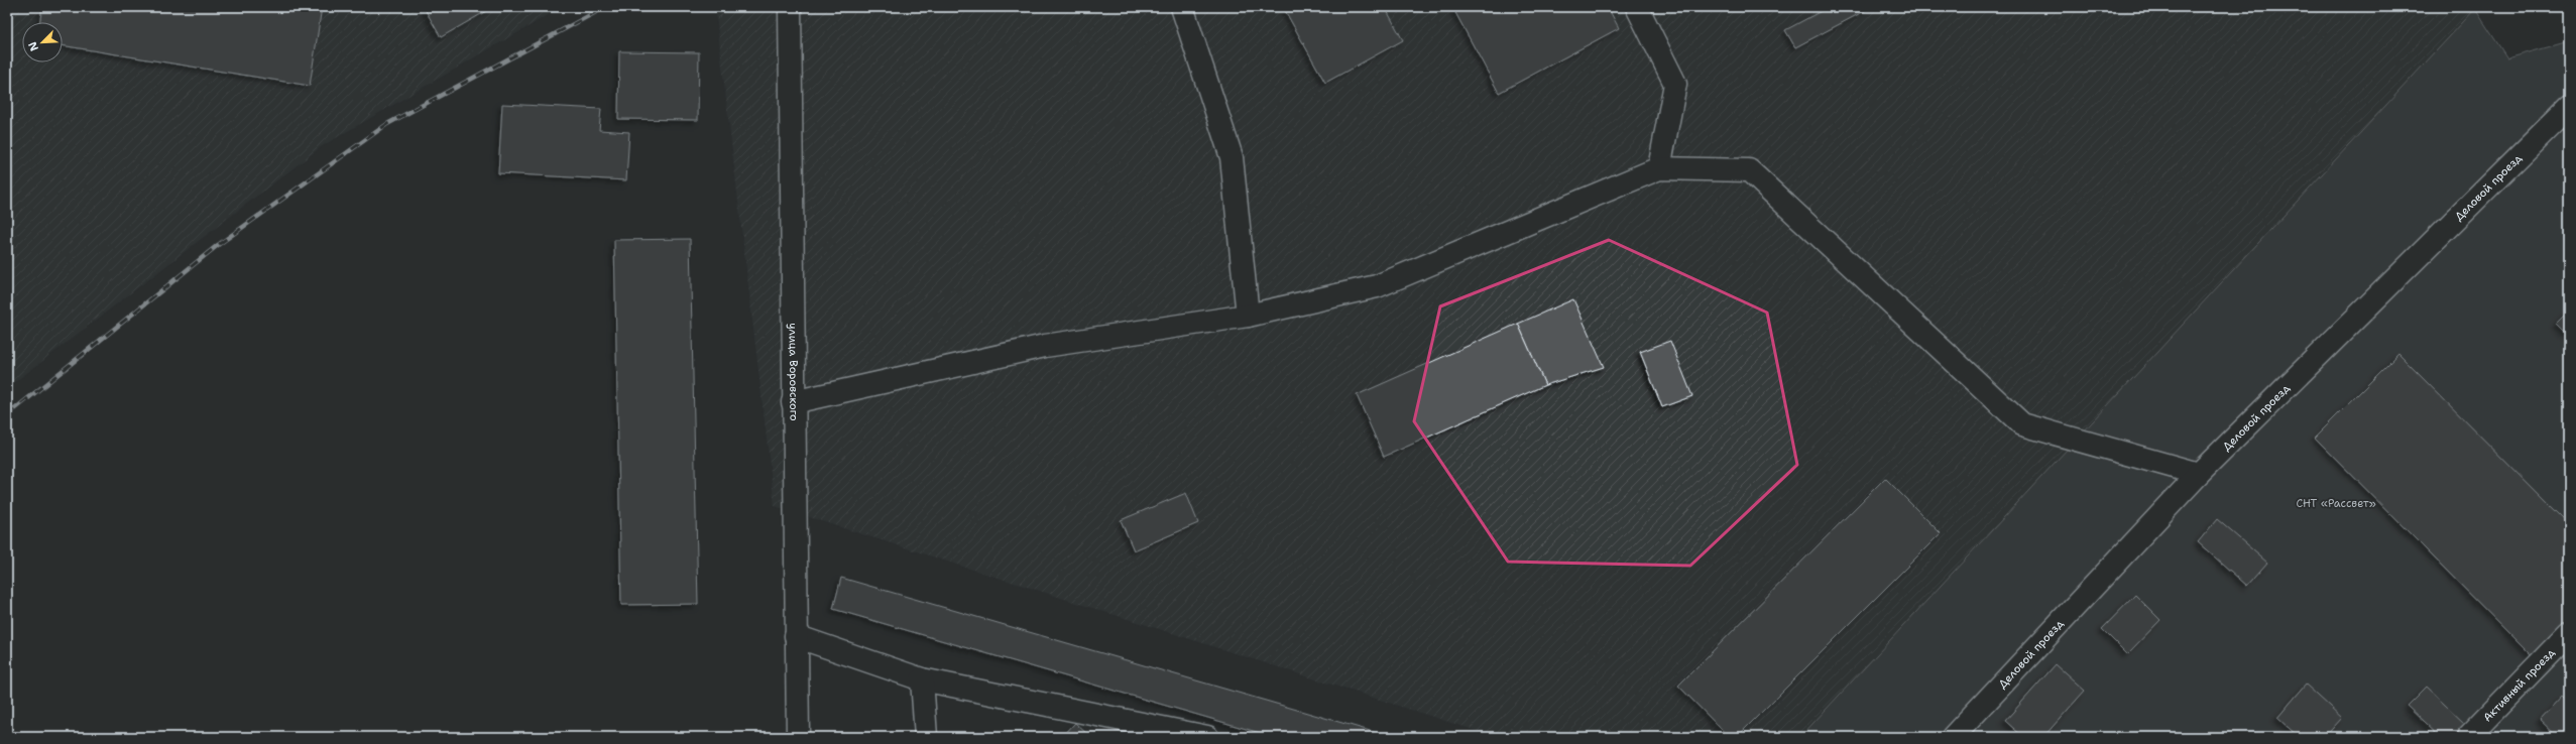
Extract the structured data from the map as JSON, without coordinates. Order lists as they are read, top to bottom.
{
  "streets": {
    "street": ["Деловой проезд", "улица Воровского", "Активный проезд"]
  },
  "parks": ["СНТ «Рассвет»"],
  "north": "bottom left"
}
